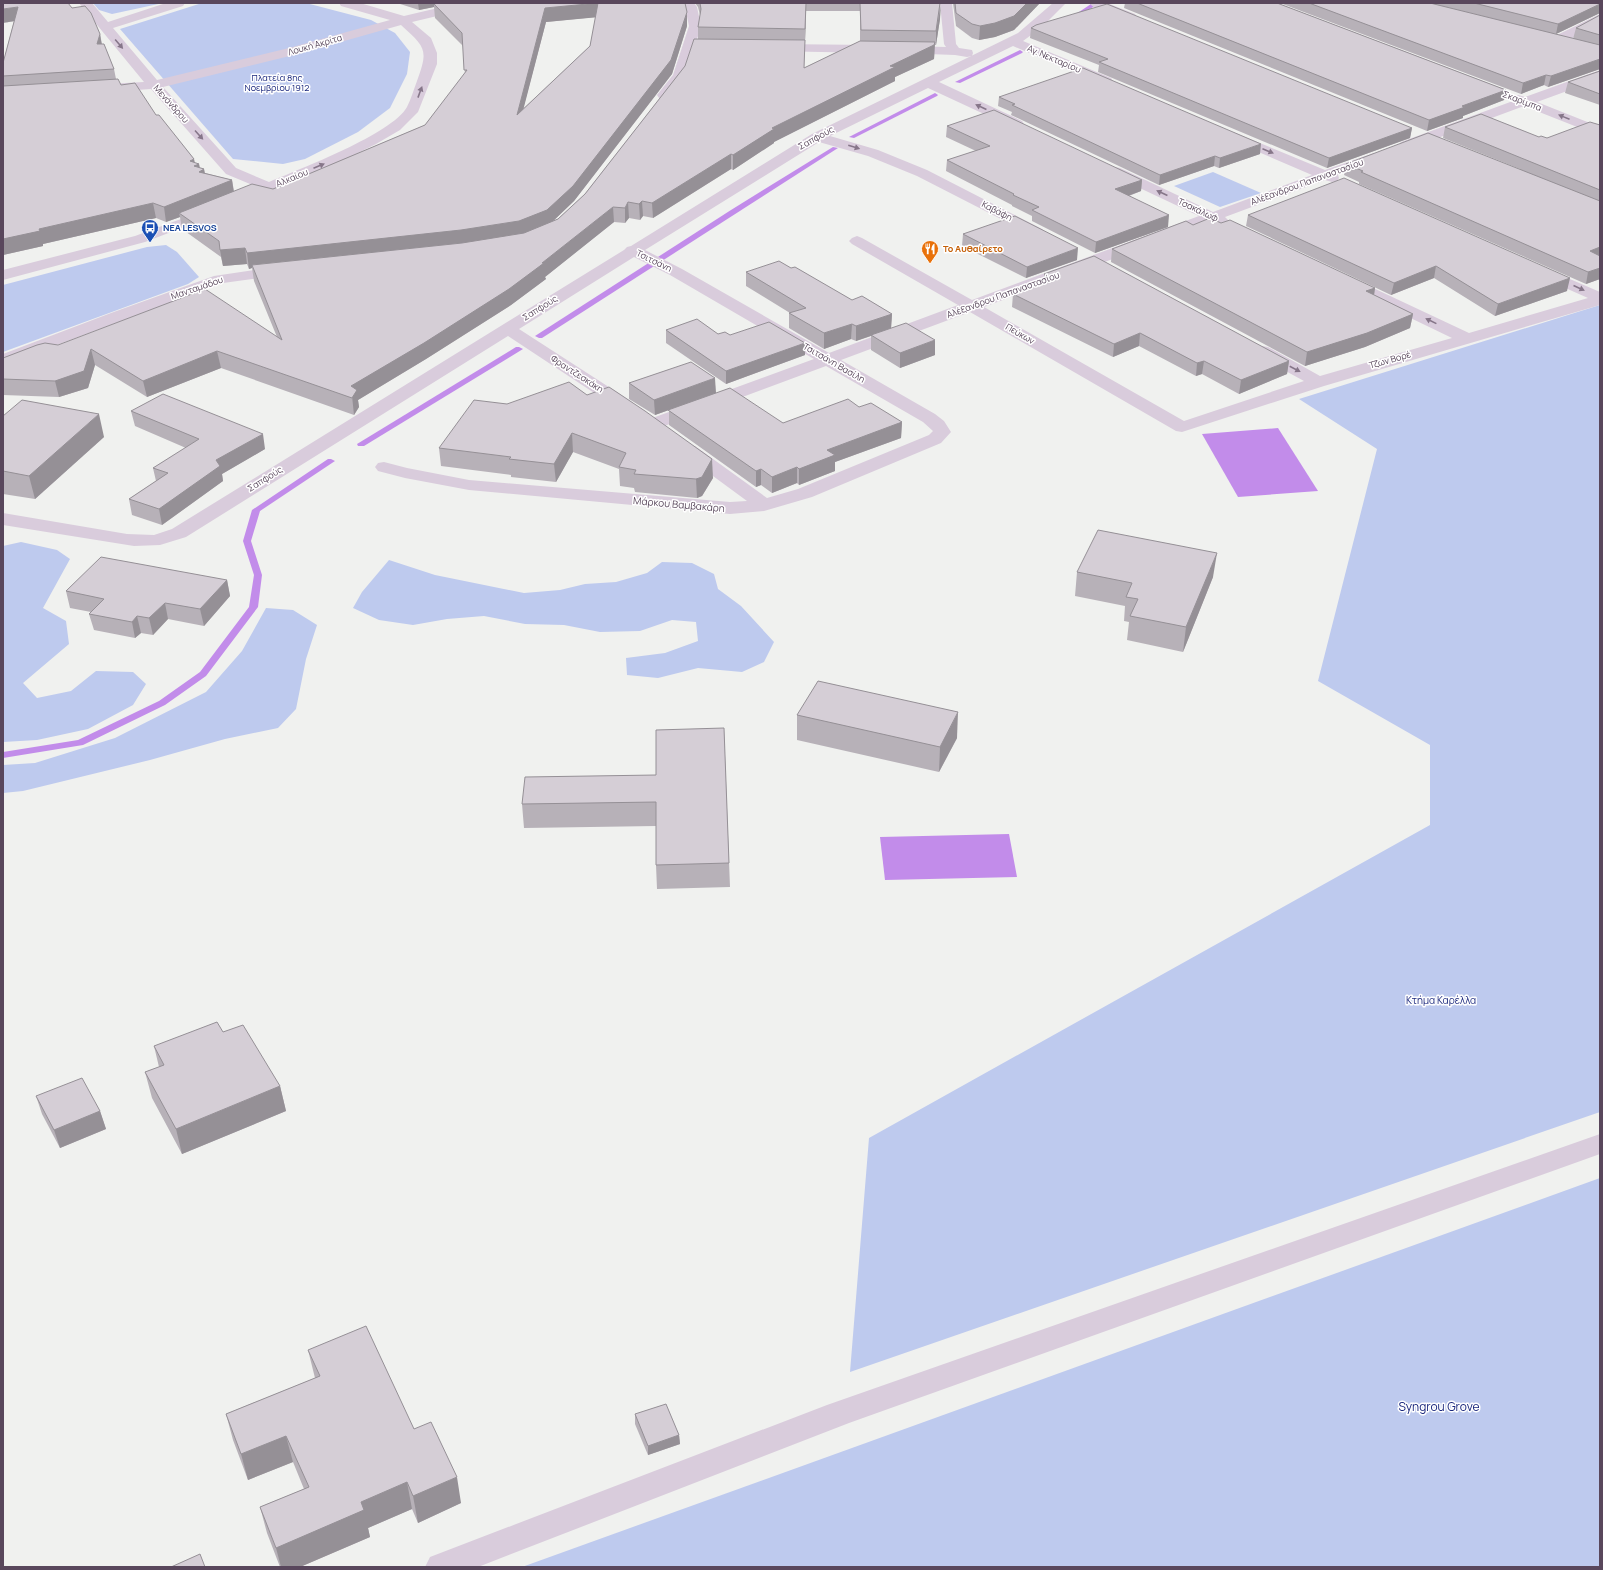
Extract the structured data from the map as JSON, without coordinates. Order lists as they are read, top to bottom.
{
  "streets": {
    "street": [
      "Λουκή Ακρίτα",
      "Αγ. Νεκταρίου",
      "Σκαρίμπα",
      "Μενάνδρου",
      "Σαπφούς",
      "Αλκαίου",
      "Αλέξανδρου Παπαναστασίου",
      "Τσακάλωφ",
      "Καβάφη",
      "Τσιτσάνη",
      "Μανταμάδου",
      "Πεύκων",
      "Τζων Βορέ",
      "Τσιτσάνη Βασίλη",
      "Φραντζεσκάκη",
      "Μάρκου Βαμβακάρη"
    ]
  },
  "crossings": [
    ["Λουκή Ακρίτα", "Μενάνδρου"],
    ["Λουκή Ακρίτα", "Αλκαίου"],
    ["Αγ. Νεκταρίου", "Σαπφούς"],
    ["Σκαρίμπα", "Αλέξανδρου Παπαναστασίου"],
    ["Μενάνδρου", "Αλκαίου"],
    ["Σαπφούς", "Καβάφη"],
    ["Σαπφούς", "Τσιτσάνη"],
    ["Σαπφούς", "Φραντζεσκάκη"],
    ["Αλέξανδρου Παπαναστασίου", "Τσακάλωφ"],
    ["Αλέξανδρου Παπαναστασίου", "Πεύκων"],
    ["Αλέξανδρου Παπαναστασίου", "Τσιτσάνη Βασίλη"],
    ["Αλέξανδρου Παπαναστασίου", "Φραντζεσκάκη"],
    ["Τσιτσάνη", "Τσιτσάνη Βασίλη"],
    ["Πεύκων", "Τζων Βορέ"],
    ["Τσιτσάνη Βασίλη", "Μάρκου Βαμβακάρη"],
    ["Φραντζεσκάκη", "Μάρκου Βαμβακάρη"]
  ],
  "one_way": ["Μενάνδρου"],
  "parks": ["Πλατεία 8ης Νοεμβρίου 1912", "Κτήμα Καρέλλα", "Syngrou Grove"],
  "places": {
    "bus stop": ["NEA LESVOS"],
    "restaurant": ["Το Αυθαίρετο"]
  }
}
